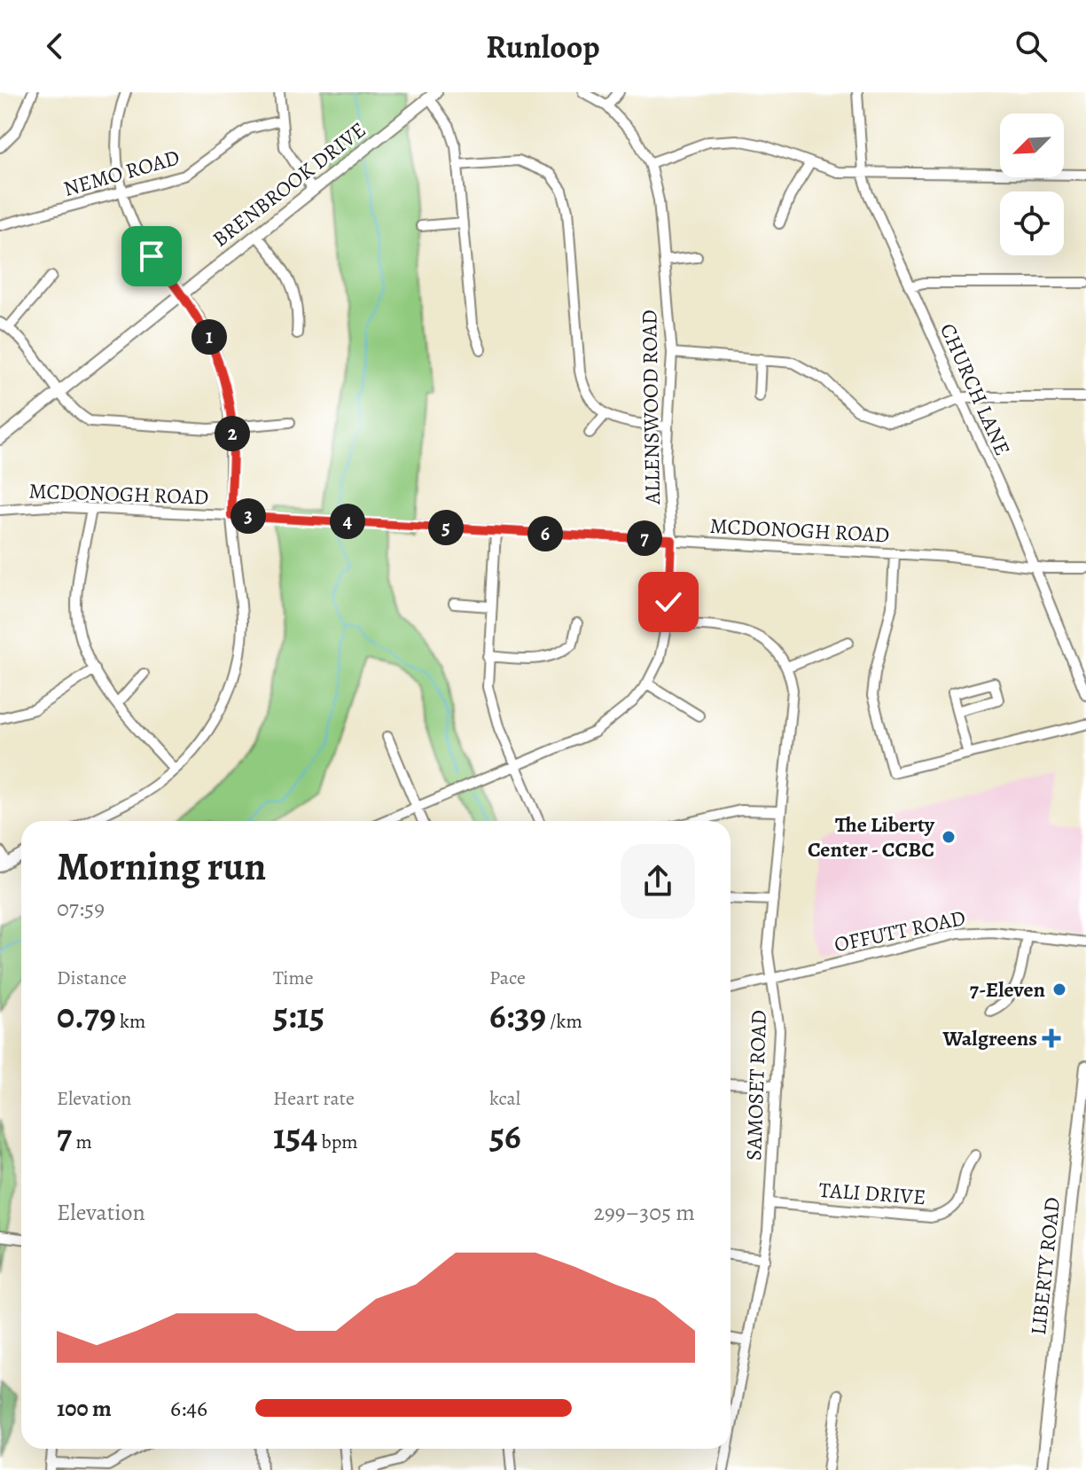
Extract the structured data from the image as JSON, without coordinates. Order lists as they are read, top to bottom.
{
  "streets": {
    "main road": ["BRENBROOK DRIVE", "LIBERTY ROAD"],
    "street": [
      "NEMO ROAD",
      "CHURCH LANE",
      "ALLENSWOOD ROAD",
      "MCDONOGH ROAD",
      "OFFUTT ROAD",
      "SAMOSET ROAD",
      "TALI DRIVE"
    ]
  },
  "crossings": [
    ["CHURCH LANE", "MCDONOGH ROAD"],
    ["ALLENSWOOD ROAD", "MCDONOGH ROAD"],
    ["OFFUTT ROAD", "SAMOSET ROAD"],
    ["SAMOSET ROAD", "TALI DRIVE"]
  ],
  "places": {
    "other": ["The Liberty Center - CCBC", "7-Eleven"],
    "health": ["Walgreens"]
  },
  "north": "bottom left",
  "page": {
    "header": "Runloop",
    "pins": [
      "1",
      "2",
      "3",
      "4",
      "5",
      "6",
      "7"
    ],
    "heading": ["Morning run", "07:59"],
    "stats": [
      ["Distance", "0.79 km"],
      ["Time", "5:15"],
      ["Pace", "6:39 /km"],
      ["Elevation", "7 m"],
      ["Heart rate", "154 bpm"],
      ["kcal", "56"]
    ],
    "chart": ["Elevation", "299–305 m"],
    "list": [
      {
        "name": "100 m",
        "note": "6:46"
      }
    ]
  }
}
